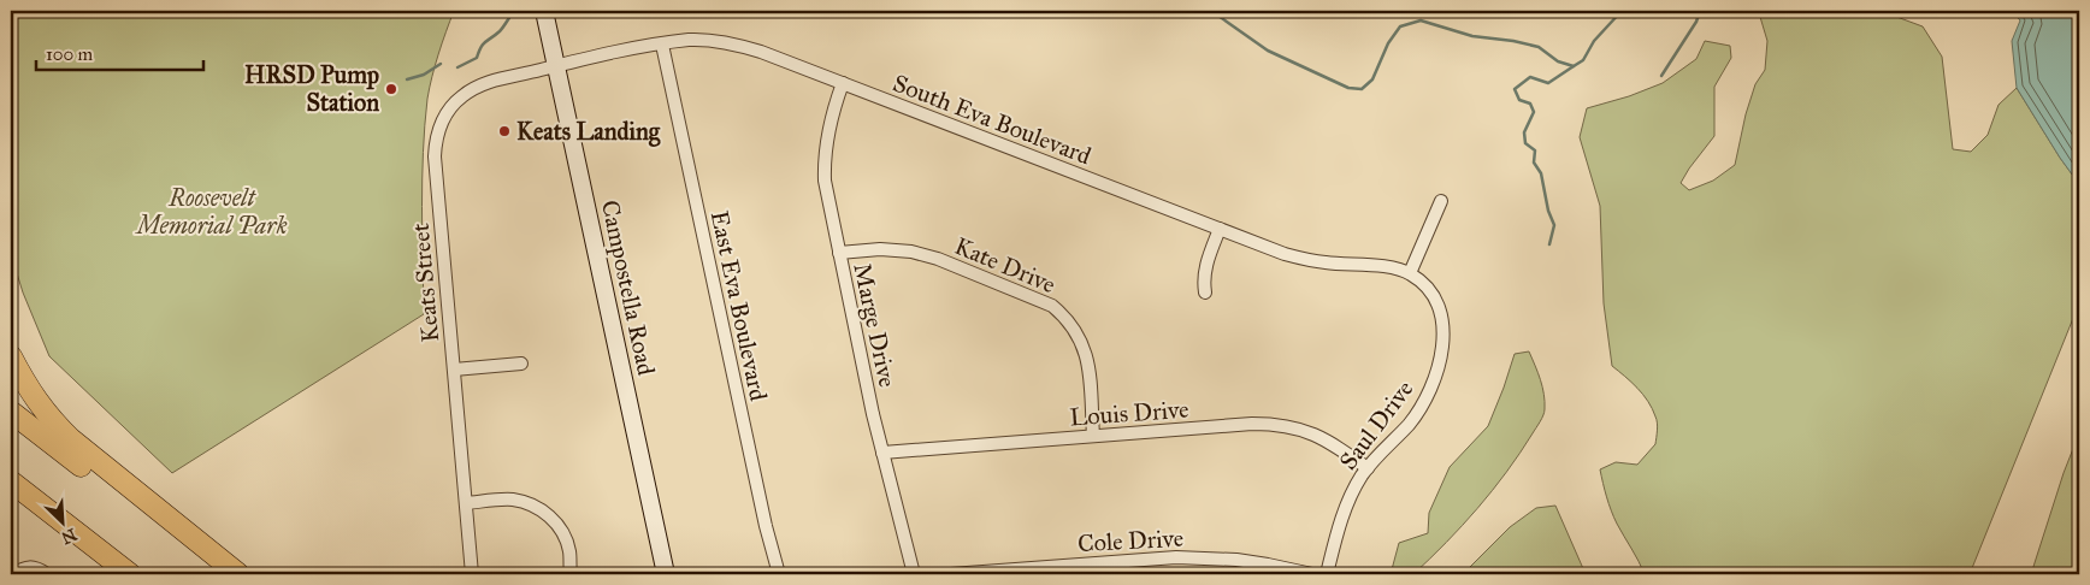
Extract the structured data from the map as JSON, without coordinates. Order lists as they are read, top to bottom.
{
  "streets": {
    "main road": ["Campostella Road"],
    "street": [
      "South Eva Boulevard",
      "Kate Drive",
      "Keats Street",
      "East Eva Boulevard",
      "Marge Drive",
      "Louis Drive",
      "Saul Drive",
      "Cole Drive"
    ]
  },
  "crossings": [
    ["South Eva Boulevard", "Keats Street"],
    ["South Eva Boulevard", "Campostella Road"],
    ["South Eva Boulevard", "East Eva Boulevard"],
    ["South Eva Boulevard", "Marge Drive"],
    ["South Eva Boulevard", "Saul Drive"],
    ["Kate Drive", "Marge Drive"],
    ["Kate Drive", "Louis Drive"],
    ["Keats Street", "Campostella Road"],
    ["Marge Drive", "Louis Drive"],
    ["Louis Drive", "Saul Drive"]
  ],
  "parks": ["Roosevelt Memorial Park"],
  "places": ["HRSD Pump Station", "Keats Landing"],
  "scale_bar": "100 m",
  "north": "bottom right"
}
